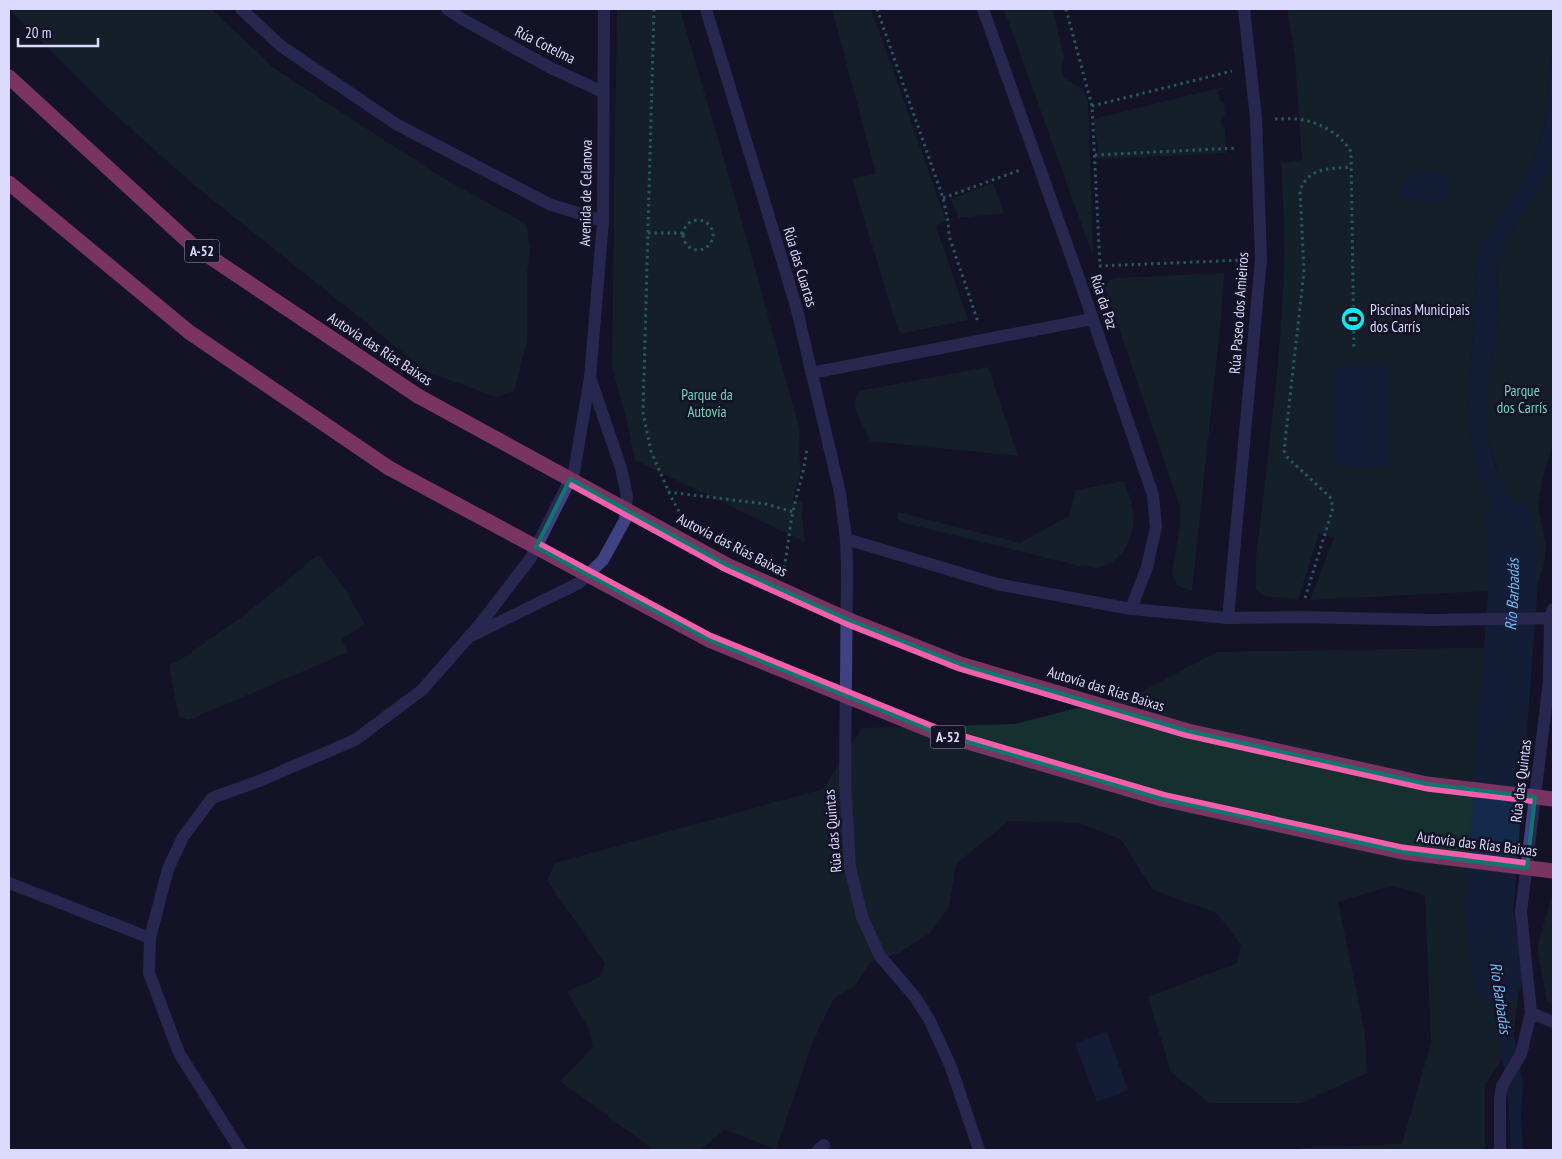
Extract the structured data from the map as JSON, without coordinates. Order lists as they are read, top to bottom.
{
  "streets": {
    "highway": ["A-52", "Autovía das Rías Baixas"],
    "street": [
      "Rúa Cotelma",
      "Avenida de Celanova",
      "Rúa das Cuartas",
      "Rúa da Paz",
      "Rúa Paseo dos Amieiros",
      "Rúa das Quintas"
    ]
  },
  "crossings": [
    ["Rúa Cotelma", "Avenida de Celanova"],
    ["Rúa das Cuartas", "Rúa das Quintas"]
  ],
  "water": ["Rio Barbadás"],
  "parks": ["Parque dos Carrís", "Parque da Autovía"],
  "places": {
    "sports": ["Piscinas Municipais dos Carrís"]
  },
  "scale_bar": "20 m"
}
